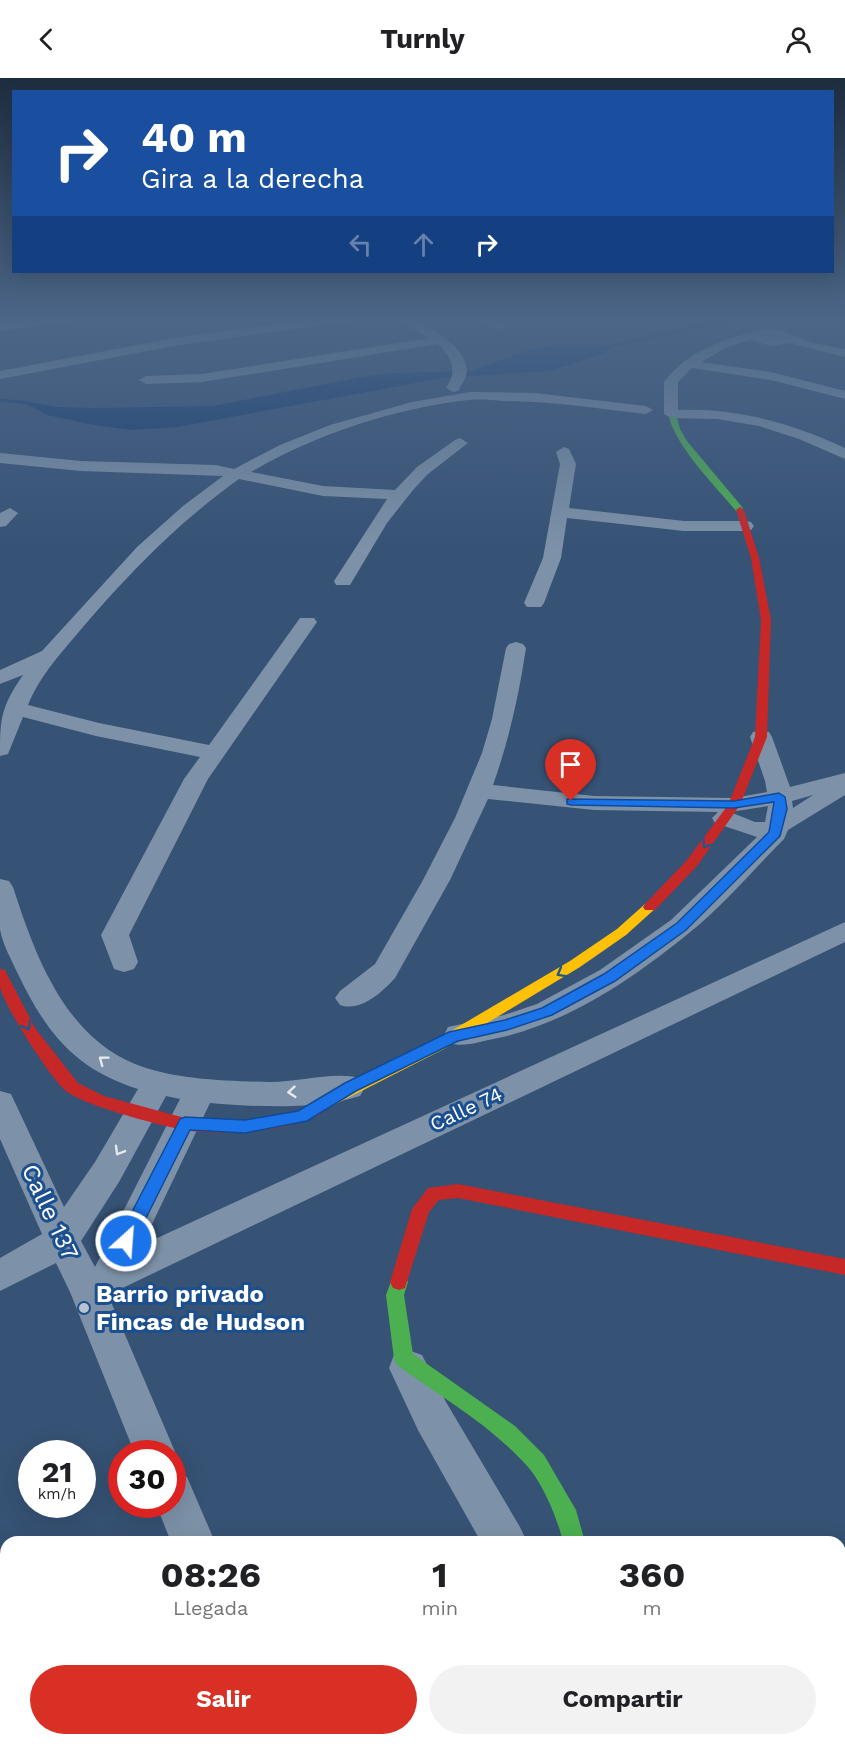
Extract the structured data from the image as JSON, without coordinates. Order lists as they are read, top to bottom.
{
  "streets": {
    "street": ["Calle 74", "Calle 137"]
  },
  "crossings": [
    ["Calle 74", "Calle 137"]
  ],
  "places": ["Barrio privado Fincas de Hudson"],
  "page": {
    "header": "Turnly",
    "turn": ["40 m", "Gira a la derecha"],
    "speed": "21 km/h",
    "limit": "30",
    "eta": [
      "08:26",
      "Llegada",
      "1",
      "min",
      "360",
      "m"
    ],
    "buttons": ["Salir", "Compartir"]
  }
}
